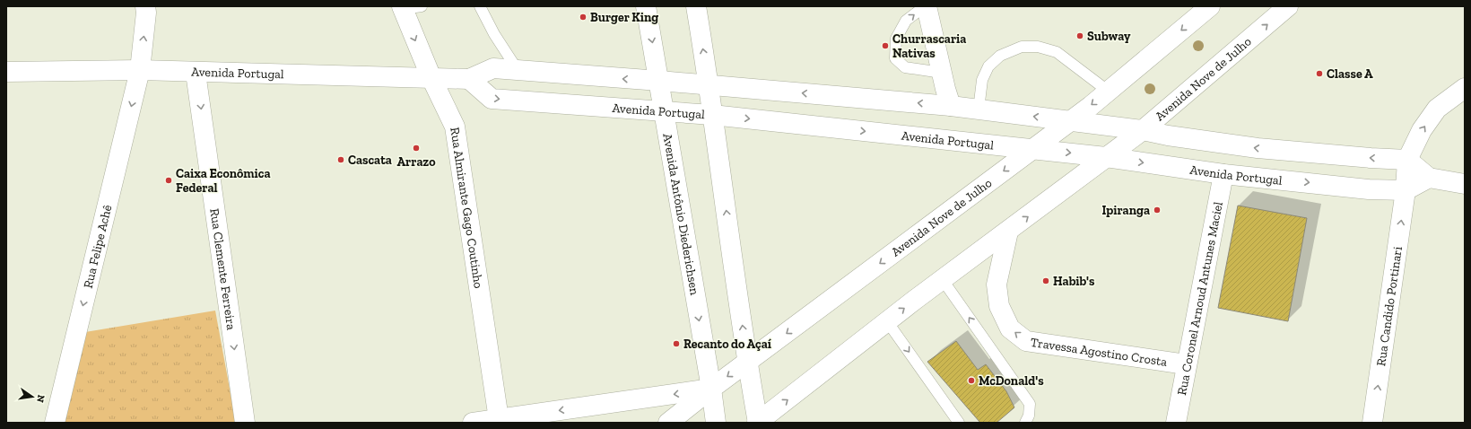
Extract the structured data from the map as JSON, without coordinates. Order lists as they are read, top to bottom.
{
  "streets": {
    "main road": [
      "Avenida Portugal",
      "Avenida Nove de Julho",
      "Rua Almirante Gago Coutinho",
      "Avenida Antônio Diederichsen",
      "Rua Felipe Achê",
      "Rua Clemente Ferreira",
      "Rua Coronel Arnoud Antunes Maciel",
      "Rua Candido Portinari",
      "Travessa Agostino Crosta"
    ]
  },
  "crossings": [
    ["Avenida Portugal", "Avenida Nove de Julho"],
    ["Avenida Portugal", "Rua Almirante Gago Coutinho"],
    ["Avenida Portugal", "Avenida Antônio Diederichsen"],
    ["Avenida Portugal", "Rua Felipe Achê"],
    ["Avenida Portugal", "Rua Clemente Ferreira"],
    ["Avenida Portugal", "Rua Coronel Arnoud Antunes Maciel"],
    ["Avenida Portugal", "Rua Candido Portinari"],
    ["Avenida Nove de Julho", "Avenida Antônio Diederichsen"],
    ["Avenida Nove de Julho", "Travessa Agostino Crosta"],
    ["Rua Coronel Arnoud Antunes Maciel", "Travessa Agostino Crosta"]
  ],
  "one_way": ["Rua Felipe Achê", "Rua Clemente Ferreira", "Rua Candido Portinari"],
  "places": [
    "Burger King",
    "Subway",
    "Churrascaria Nativas",
    "Classe A",
    "Arrazo",
    "Cascata",
    "Caixa Econômica Federal",
    "Ipiranga",
    "Habib's",
    "Recanto do Açaí",
    "McDonald's"
  ],
  "north": "right"
}
